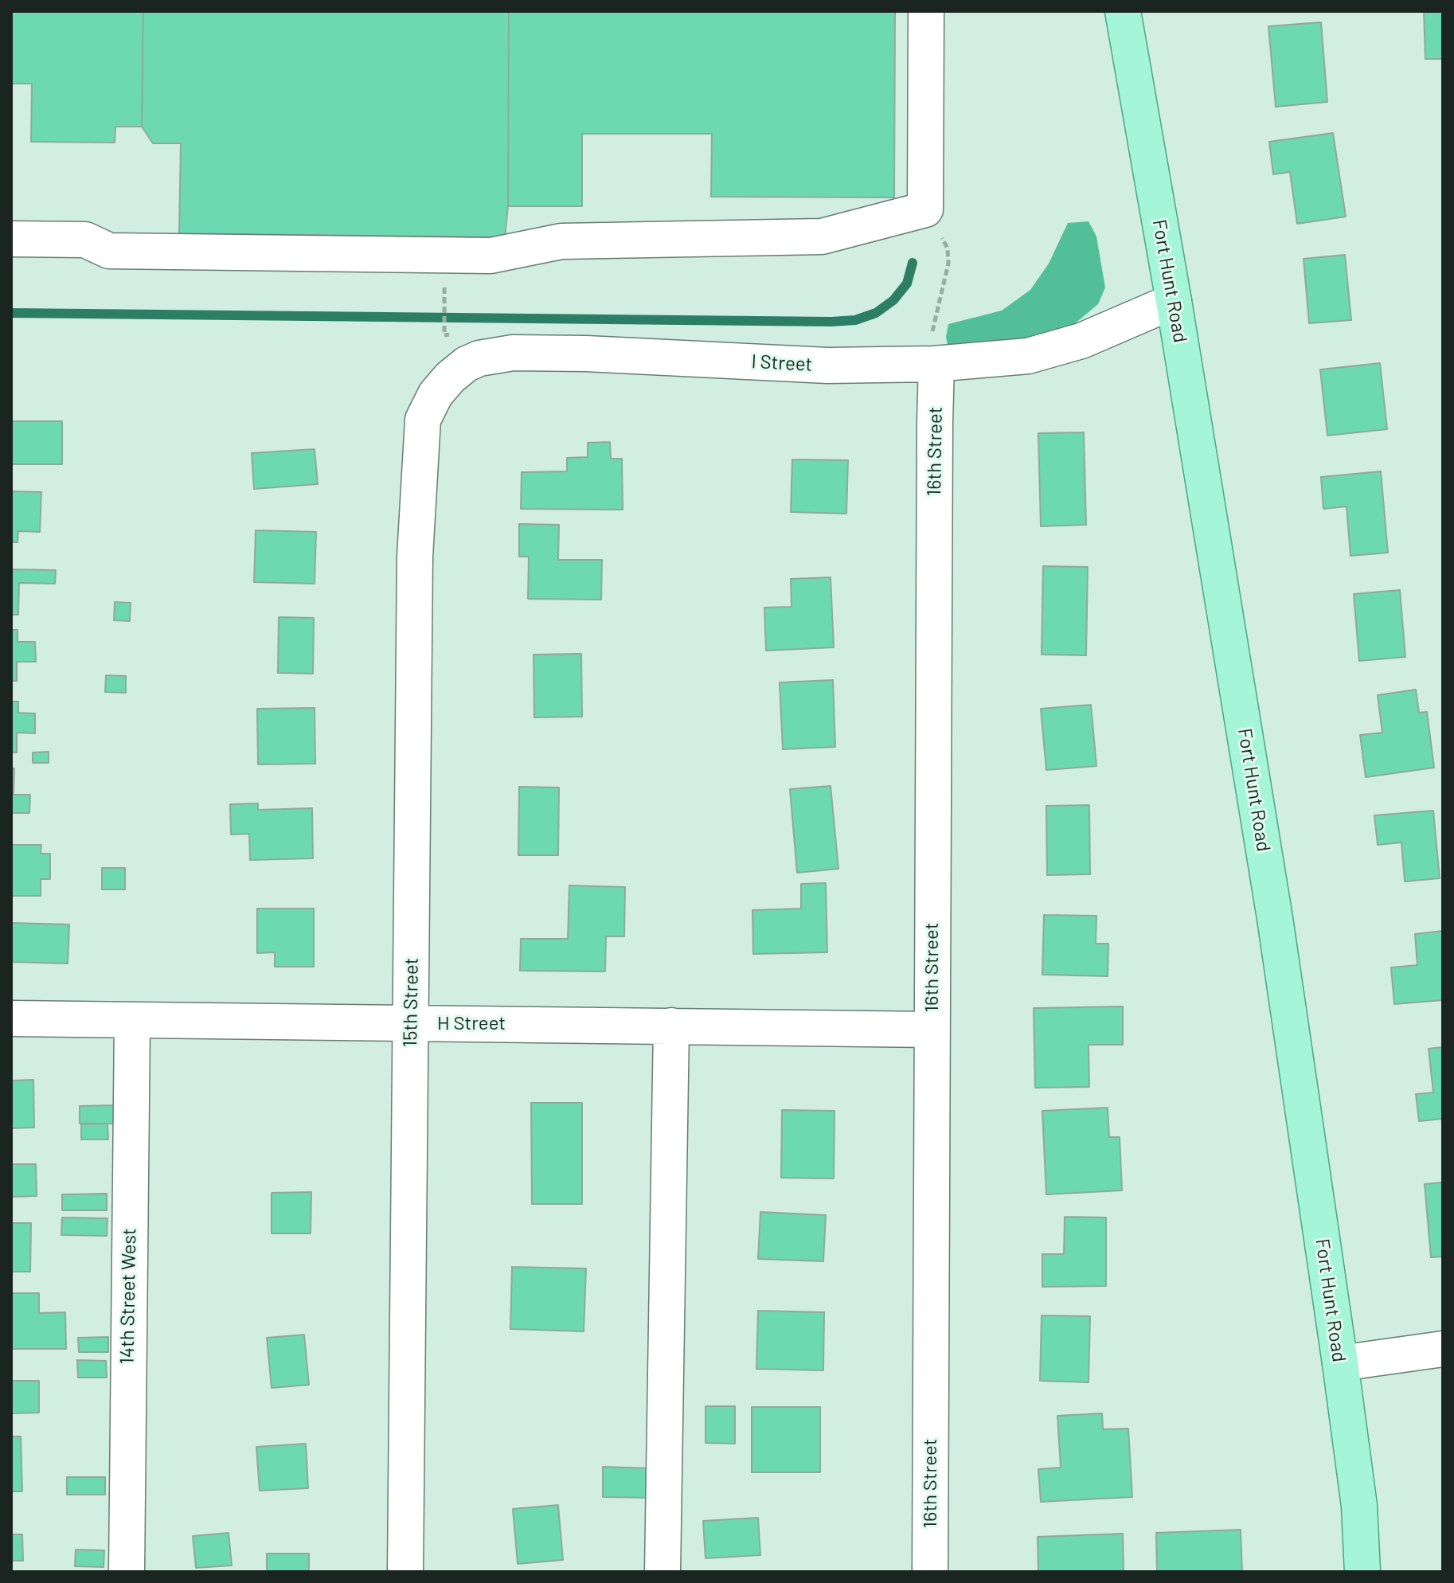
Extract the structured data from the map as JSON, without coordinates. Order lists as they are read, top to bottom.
{
  "streets": {
    "main road": ["Fort Hunt Road"],
    "street": [
      "I Street",
      "16th Street",
      "15th Street",
      "H Street",
      "14th Street West"
    ]
  },
  "crossings": [
    ["Fort Hunt Road", "I Street"],
    ["I Street", "16th Street"],
    ["I Street", "15th Street"],
    ["16th Street", "H Street"],
    ["15th Street", "H Street"],
    ["H Street", "14th Street West"]
  ]
}
